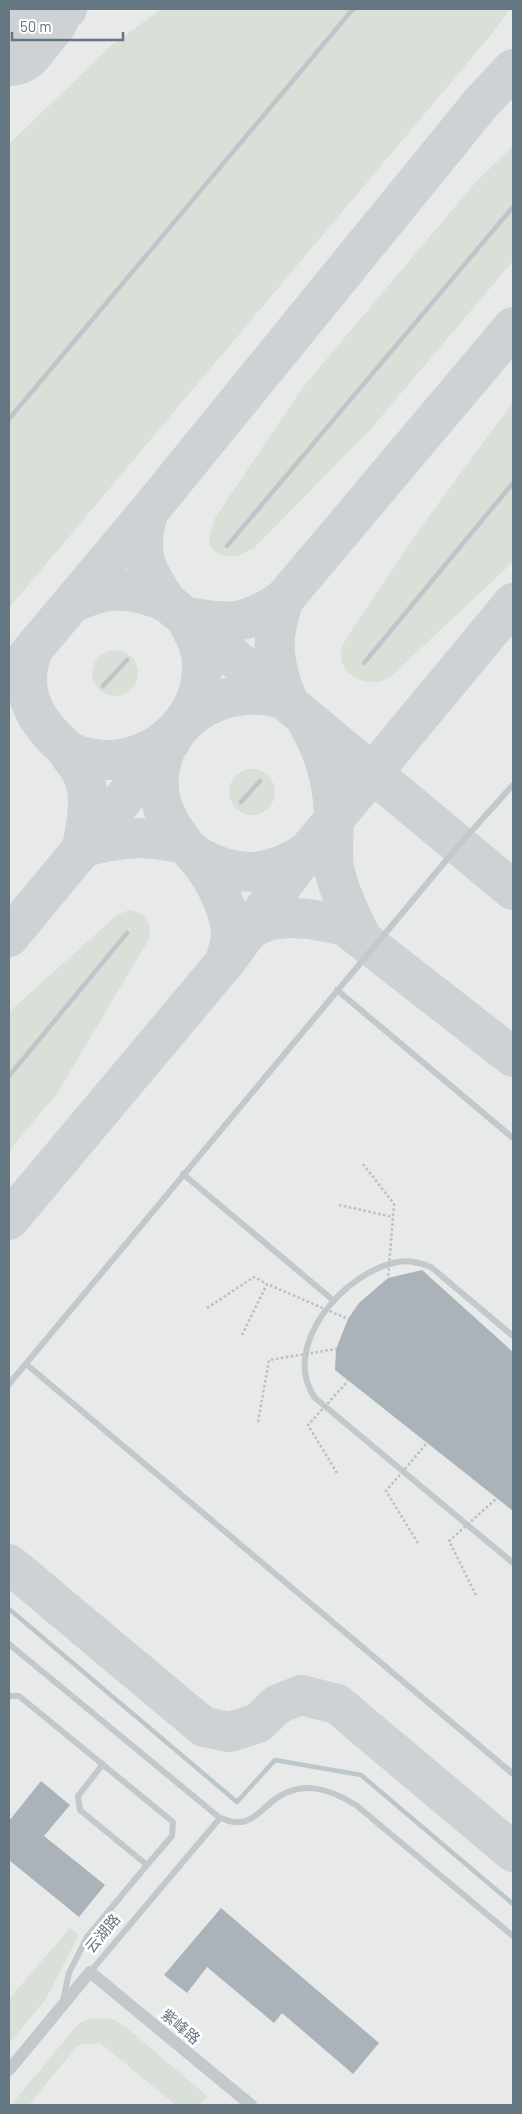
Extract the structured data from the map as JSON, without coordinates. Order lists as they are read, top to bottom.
{
  "streets": {
    "street": ["云湖路", "紫峰路"]
  },
  "crossings": [
    ["云湖路", "紫峰路"]
  ],
  "scale_bar": "50 m"
}
